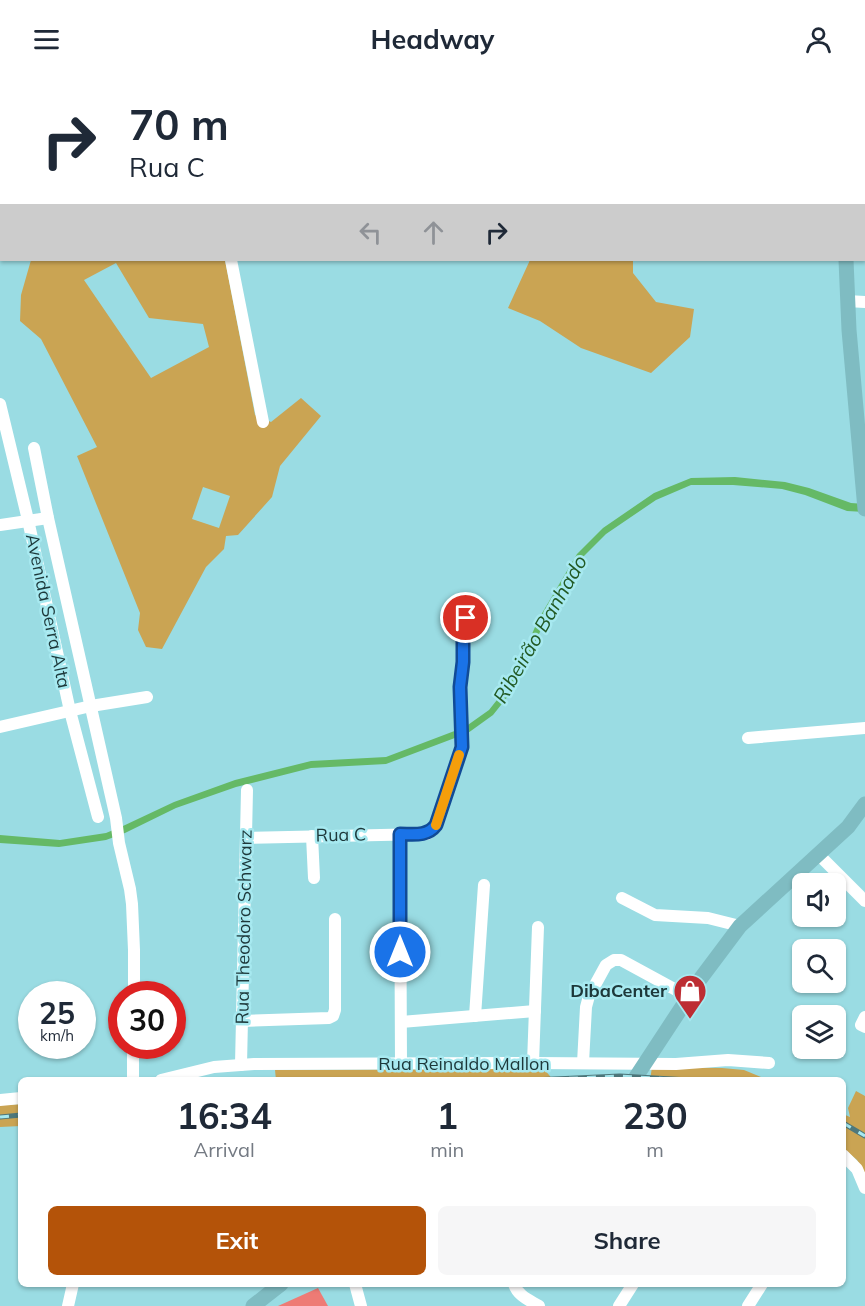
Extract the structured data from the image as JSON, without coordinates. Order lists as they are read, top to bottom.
{
  "streets": {
    "street": [
      "Avenida Serra Alta",
      "Rua C",
      "Rua Theodoro Schwarz",
      "Rua Reinaldo Mallon"
    ]
  },
  "crossings": [
    ["Rua C", "Rua Theodoro Schwarz"],
    ["Rua Theodoro Schwarz", "Rua Reinaldo Mallon"]
  ],
  "water": ["Ribeirão Banhado"],
  "places": {
    "shop": ["DibaCenter"]
  },
  "page": {
    "header": "Headway",
    "turn": ["70 m", "Rua C"],
    "speed": "25 km/h",
    "limit": "30",
    "eta": [
      "16:34",
      "Arrival",
      "1",
      "min",
      "230",
      "m"
    ],
    "buttons": ["Exit", "Share"]
  }
}
